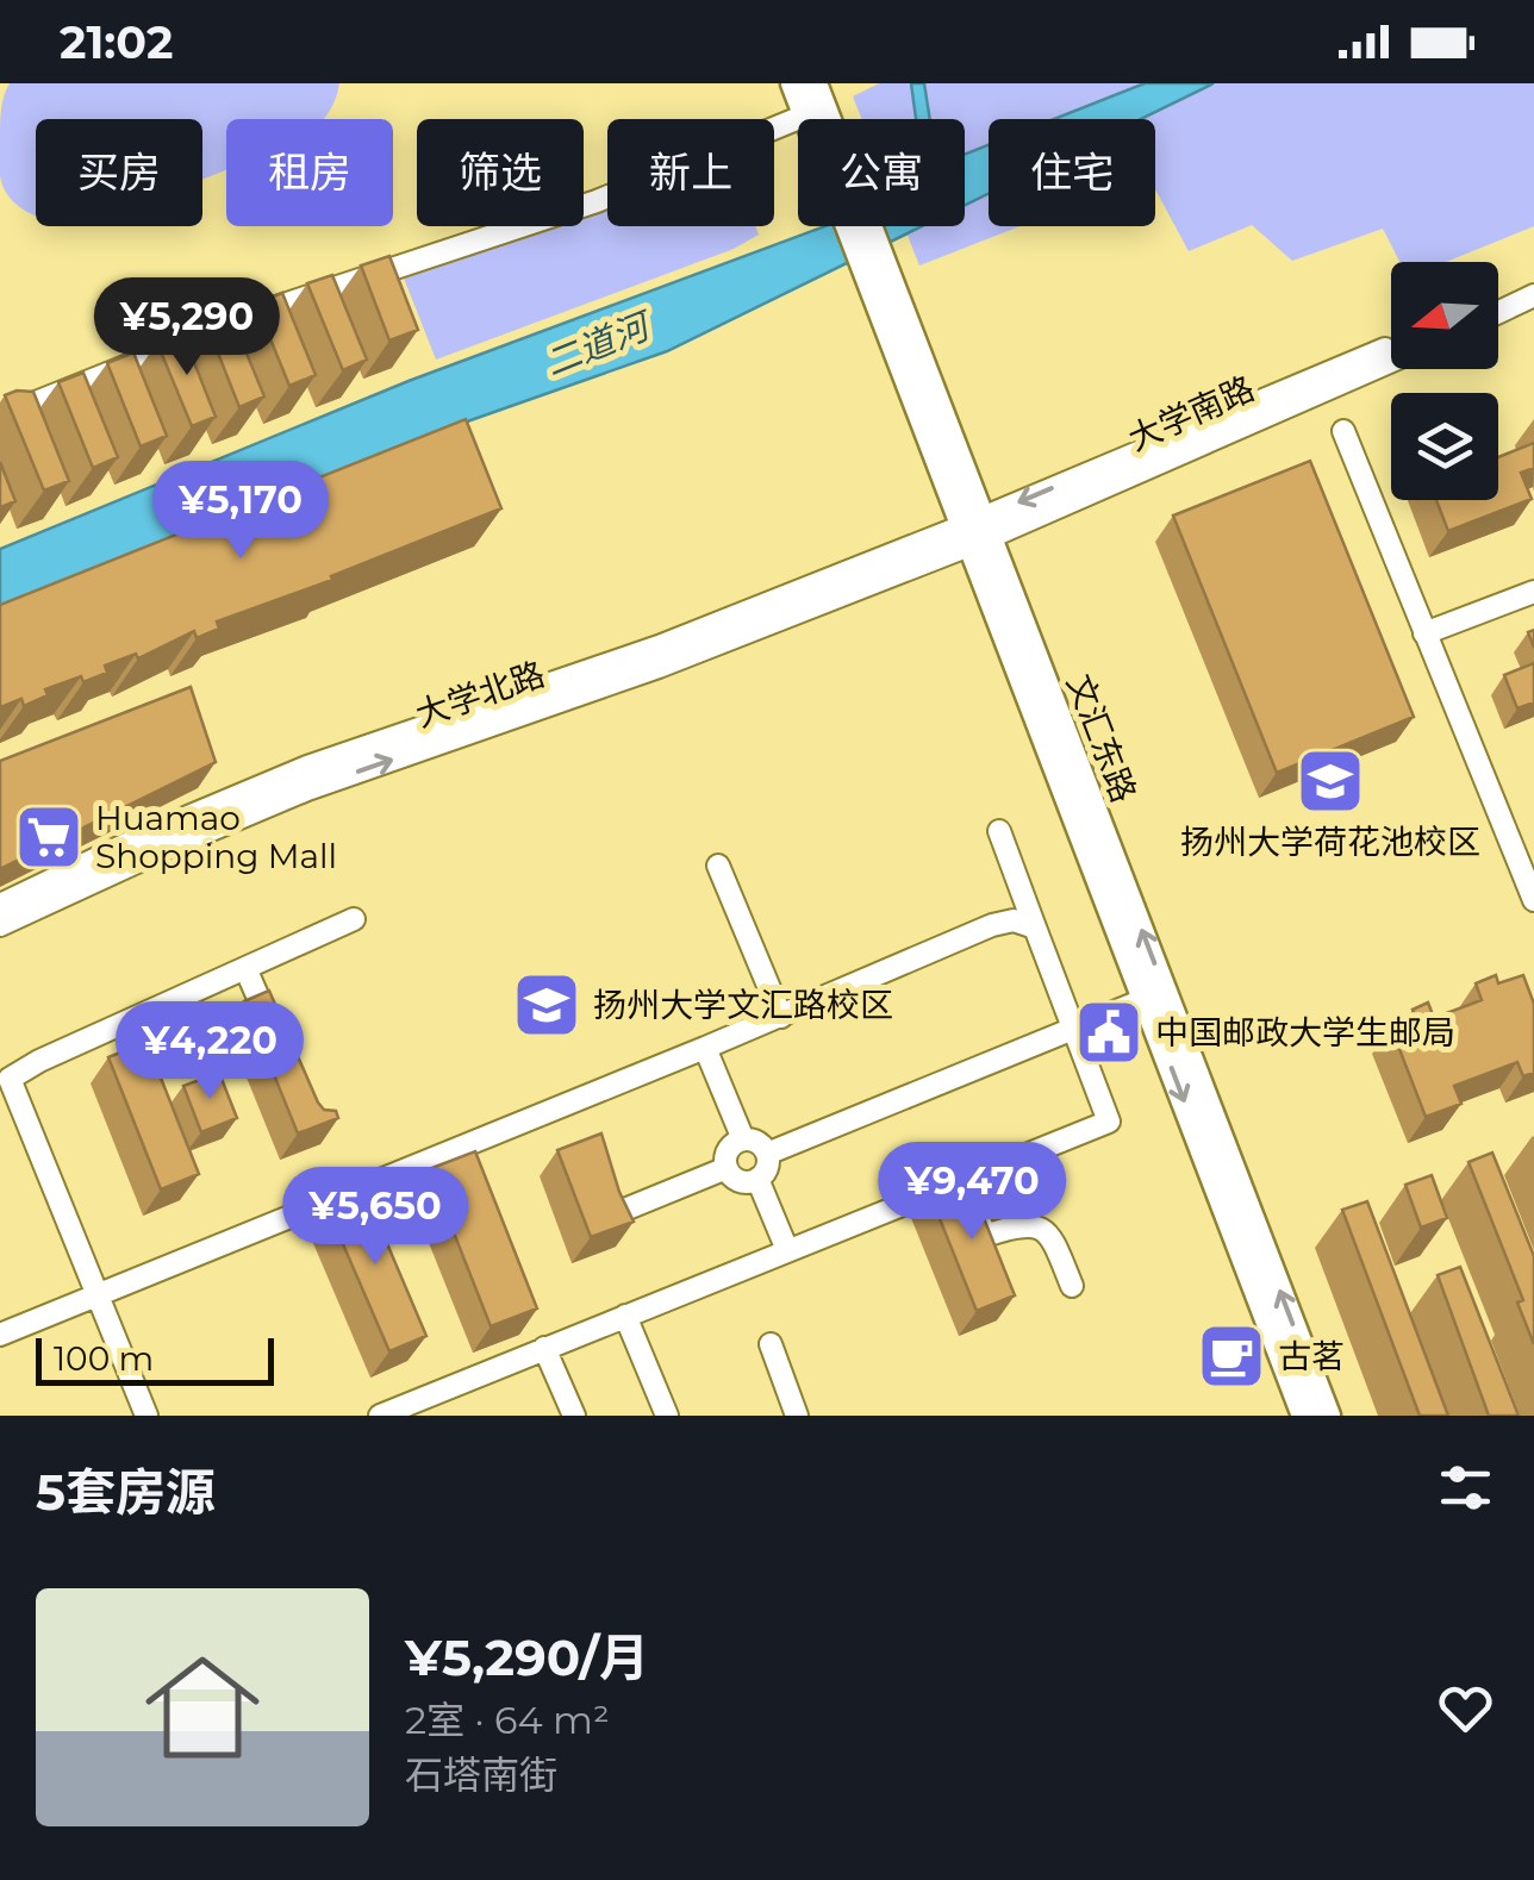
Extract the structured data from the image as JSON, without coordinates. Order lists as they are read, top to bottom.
{
  "streets": {
    "main road": ["文汇东路"],
    "street": ["大学南路", "大学北路"]
  },
  "crossings": [
    ["大学南路", "大学北路"],
    ["大学南路", "文汇东路"],
    ["大学北路", "文汇东路"]
  ],
  "water": ["二道河"],
  "places": {
    "school or university": ["扬州大学荷花池校区", "扬州大学文汇路校区"],
    "supermarket": ["Huamao Shopping Mall"],
    "public building": ["中国邮政大学生邮局"],
    "cafe": ["古茗"]
  },
  "scale_bar": "100 m",
  "north": "left",
  "page": {
    "status": "21:02",
    "chip": [
      "买房",
      "租房",
      "筛选",
      "新上",
      "公寓",
      "住宅"
    ],
    "price": [
      "¥5,290",
      "¥5,170",
      "¥4,220",
      "¥9,470",
      "¥5,650"
    ],
    "scale": "100 m",
    "heading": "5套房源",
    "list": [
      {
        "name": "¥5,290/月",
        "note": "2室 · 64 m² · 石塔南街"
      }
    ]
  }
}
